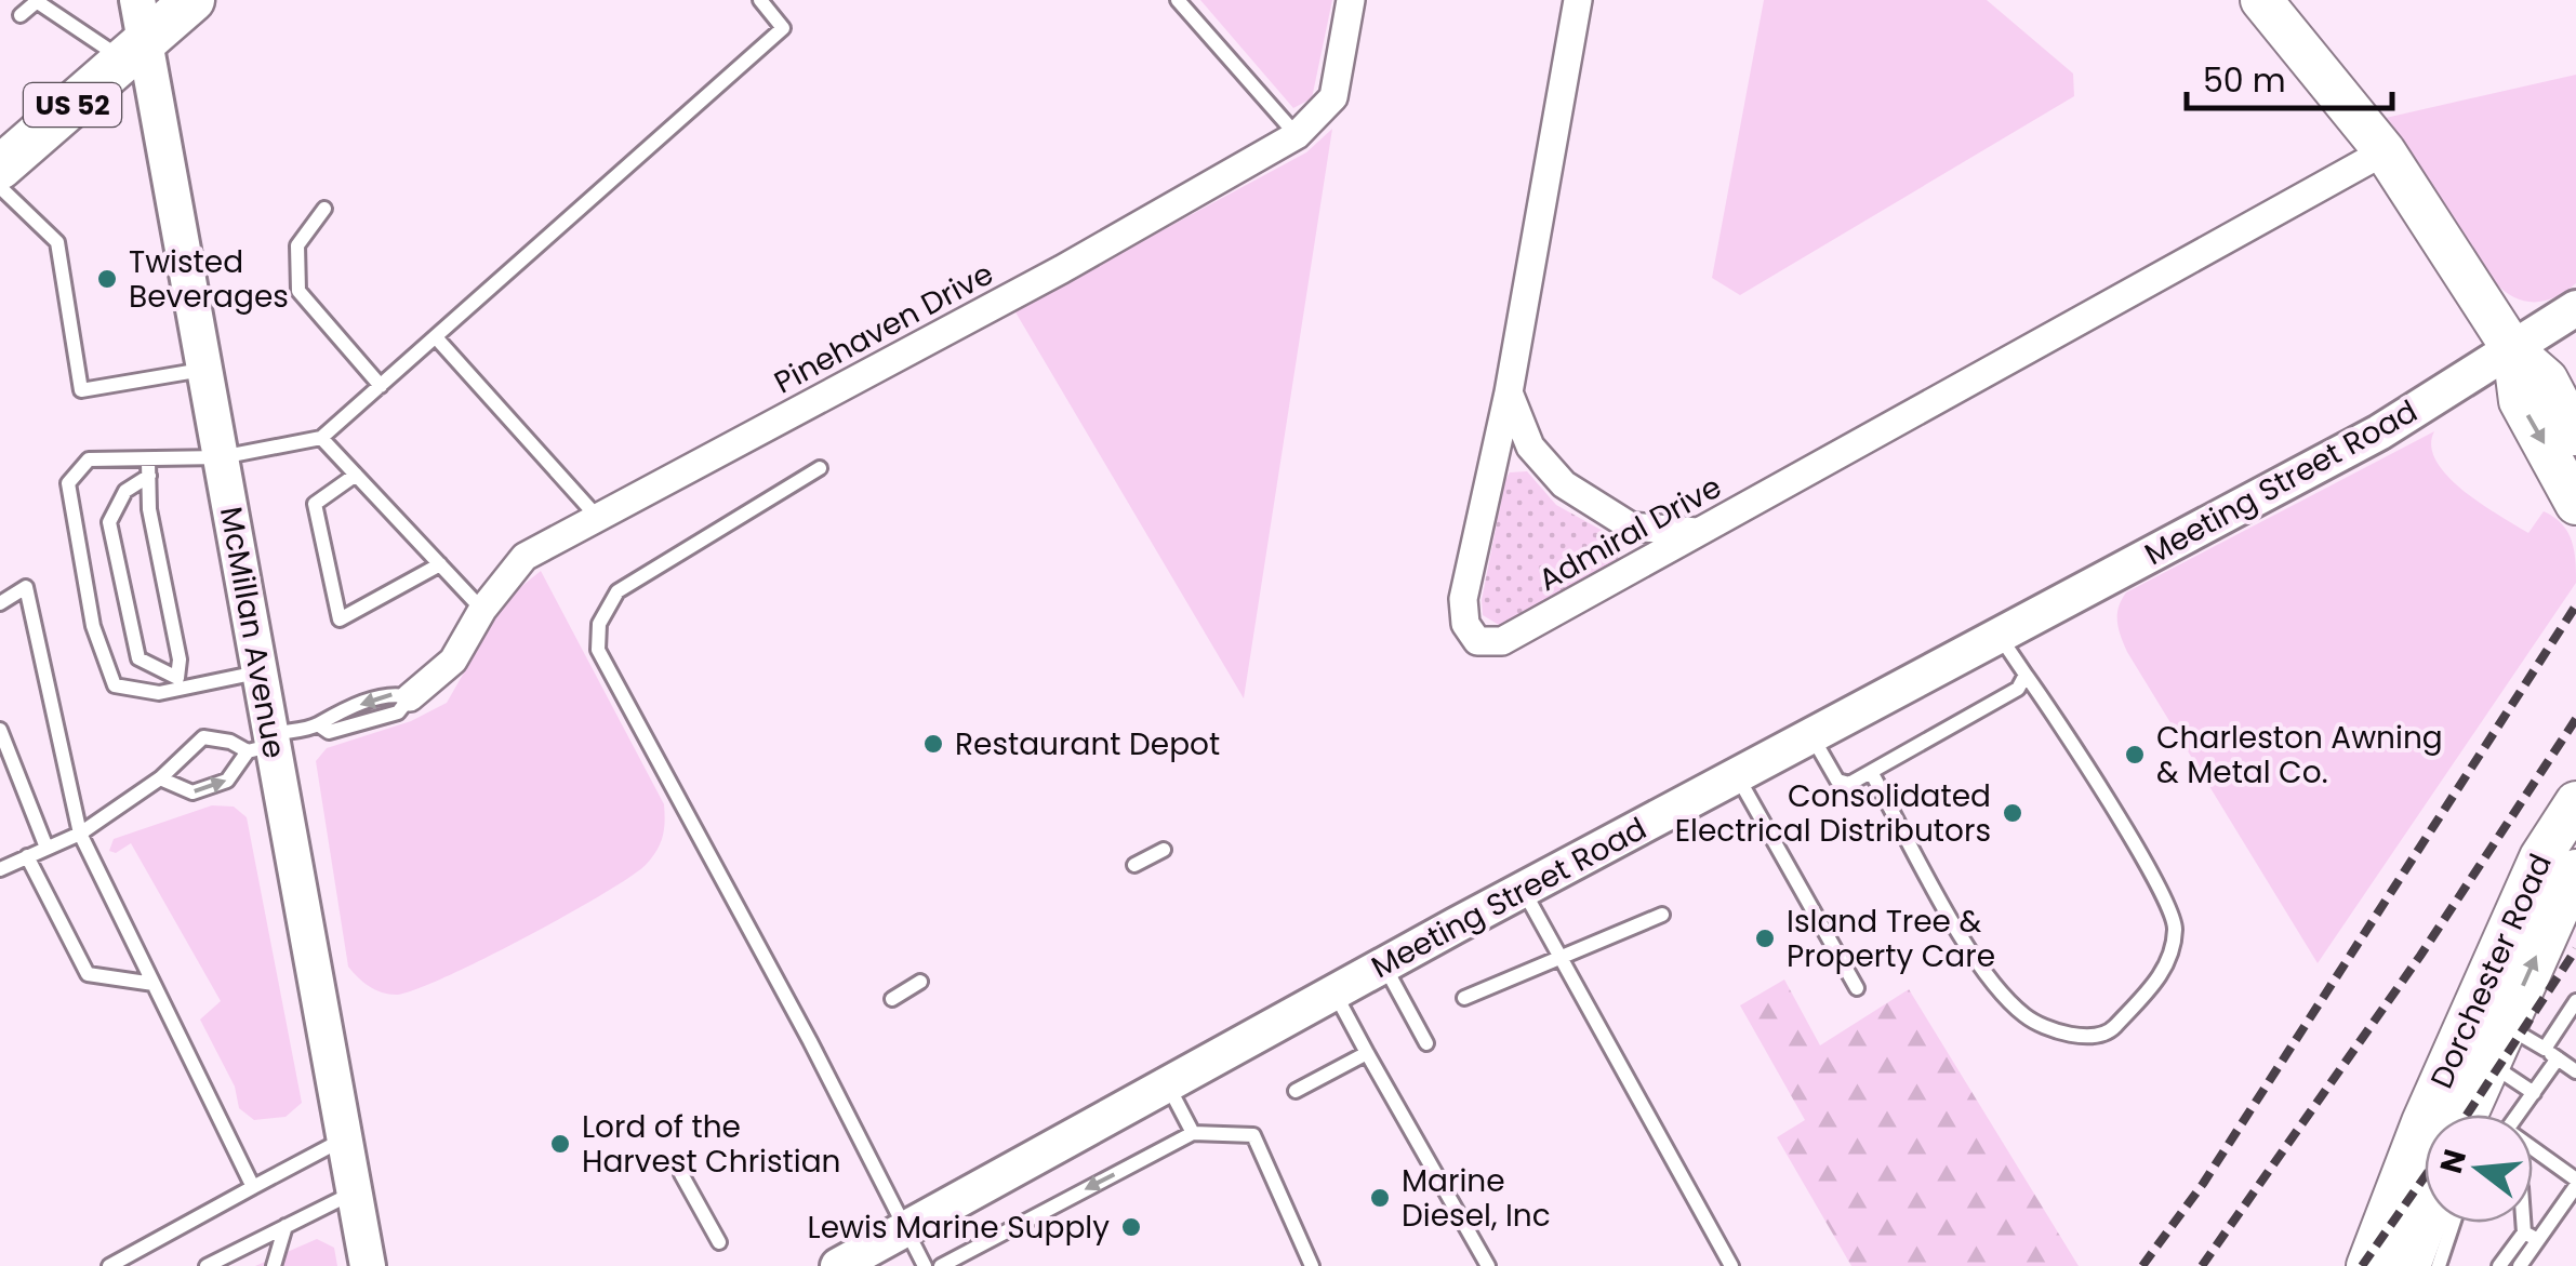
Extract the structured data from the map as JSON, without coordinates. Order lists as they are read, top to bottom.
{
  "streets": {
    "main road": ["US 52", "Dorchester Road"],
    "street": [
      "Pinehaven Drive",
      "Meeting Street Road",
      "Admiral Drive",
      "McMillan Avenue"
    ]
  },
  "crossings": [
    ["US 52", "McMillan Avenue"]
  ],
  "places": [
    "Twisted Beverages",
    "Restaurant Depot",
    "Charleston Awning & Metal Co.",
    "Consolidated Electrical Distributors",
    "Island Tree & Property Care",
    "Lord of the Harvest Christian",
    "Marine Diesel, Inc",
    "Lewis Marine Supply"
  ],
  "scale_bar": "50 m",
  "north": "left"
}
